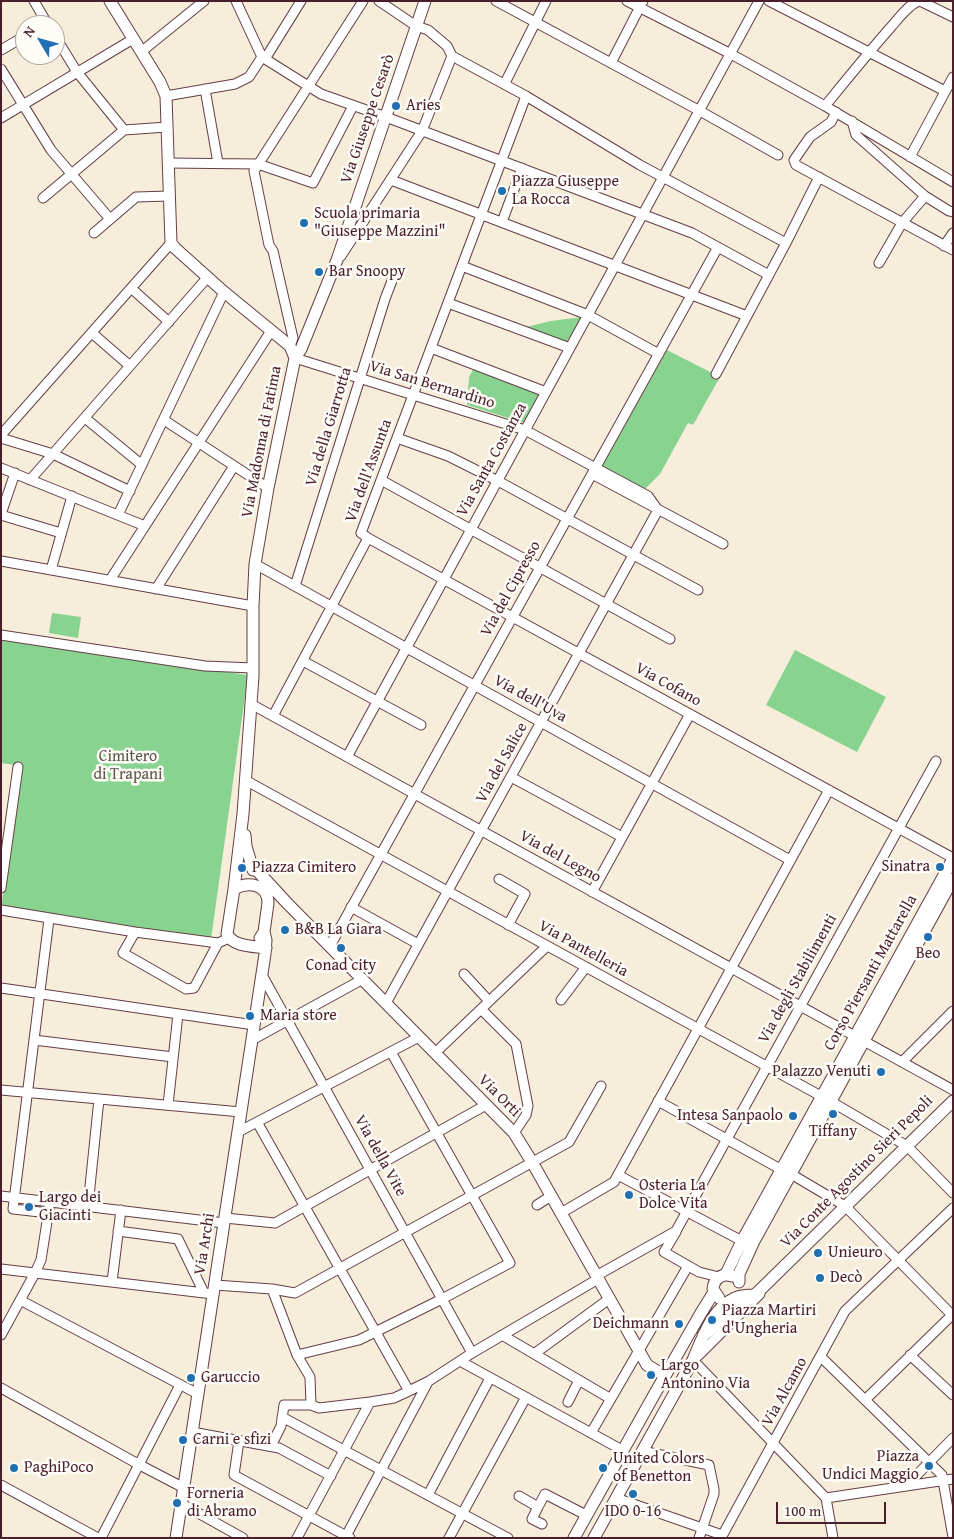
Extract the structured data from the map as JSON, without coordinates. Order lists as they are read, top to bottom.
{
  "streets": {
    "street": [
      "Via Giuseppe Cesarò",
      "Via San Bernardino",
      "Via della Giarrotta",
      "Via Madonna di Fatima",
      "Via Santa Costanza",
      "Via dell'Assunta",
      "Via del Cipresso",
      "Via Cofano",
      "Via dell'Uva",
      "Via del Salice",
      "Via del Legno",
      "Via Pantelleria",
      "Corso Piersanti Mattarella",
      "Via degli Stabilimenti",
      "Via Orti",
      "Via della Vite",
      "Via Conte Agostino Sieri Pepoli",
      "Via Archi",
      "Via Alcamo"
    ]
  },
  "crossings": [
    ["Via Giuseppe Cesarò", "Via San Bernardino"],
    ["Via Giuseppe Cesarò", "Via Madonna di Fatima"],
    ["Via San Bernardino", "Via della Giarrotta"],
    ["Via San Bernardino", "Via Madonna di Fatima"],
    ["Via San Bernardino", "Via Santa Costanza"],
    ["Via San Bernardino", "Via dell'Assunta"],
    ["Via San Bernardino", "Via del Cipresso"],
    ["Via San Bernardino", "Via del Salice"],
    ["Via della Giarrotta", "Via dell'Uva"],
    ["Via Madonna di Fatima", "Via dell'Uva"],
    ["Via Madonna di Fatima", "Via del Legno"],
    ["Via Madonna di Fatima", "Via Pantelleria"],
    ["Via Madonna di Fatima", "Via Archi"],
    ["Via Santa Costanza", "Via Cofano"],
    ["Via Santa Costanza", "Via dell'Uva"],
    ["Via Santa Costanza", "Via del Legno"],
    ["Via dell'Assunta", "Via Cofano"],
    ["Via dell'Assunta", "Via dell'Uva"],
    ["Via dell'Assunta", "Via del Legno"],
    ["Via del Cipresso", "Via Cofano"],
    ["Via del Cipresso", "Via dell'Uva"],
    ["Via del Cipresso", "Via del Legno"],
    ["Via del Cipresso", "Via Pantelleria"],
    ["Via del Cipresso", "Via Orti"],
    ["Via Cofano", "Via del Salice"],
    ["Via Cofano", "Corso Piersanti Mattarella"],
    ["Via Cofano", "Via degli Stabilimenti"],
    ["Via dell'Uva", "Via del Salice"],
    ["Via del Salice", "Via del Legno"],
    ["Via del Salice", "Via Pantelleria"],
    ["Via del Salice", "Via Orti"],
    ["Via del Legno", "Corso Piersanti Mattarella"],
    ["Via del Legno", "Via degli Stabilimenti"],
    ["Via Pantelleria", "Corso Piersanti Mattarella"],
    ["Via Pantelleria", "Via degli Stabilimenti"],
    ["Via Pantelleria", "Via Conte Agostino Sieri Pepoli"],
    ["Via della Vite", "Via Archi"]
  ],
  "parks": ["Cimitero di Trapani"],
  "places": [
    "Aries",
    "Piazza Giuseppe La Rocca",
    "Scuola primaria \"Giuseppe Mazzini\"",
    "Bar Snoopy",
    "Sinatra",
    "Piazza Cimitero",
    "B&B La Giara",
    "Beo",
    "Conad city",
    "Maria store",
    "Palazzo Venuti",
    "Tiffany",
    "Intesa Sanpaolo",
    "Osteria La Dolce Vita",
    "Largo dei Giacinti",
    "Unieuro",
    "Decò",
    "Piazza Martiri d'Ungheria",
    "Deichmann",
    "Largo Antonino Via",
    "Garuccio",
    "Carni e sfizi",
    "Piazza Undici Maggio",
    "PaghiPoco",
    "United Colors of Benetton",
    "IDO 0-16",
    "Forneria di Abramo"
  ],
  "scale_bar": "100 m",
  "north": "top left"
}
